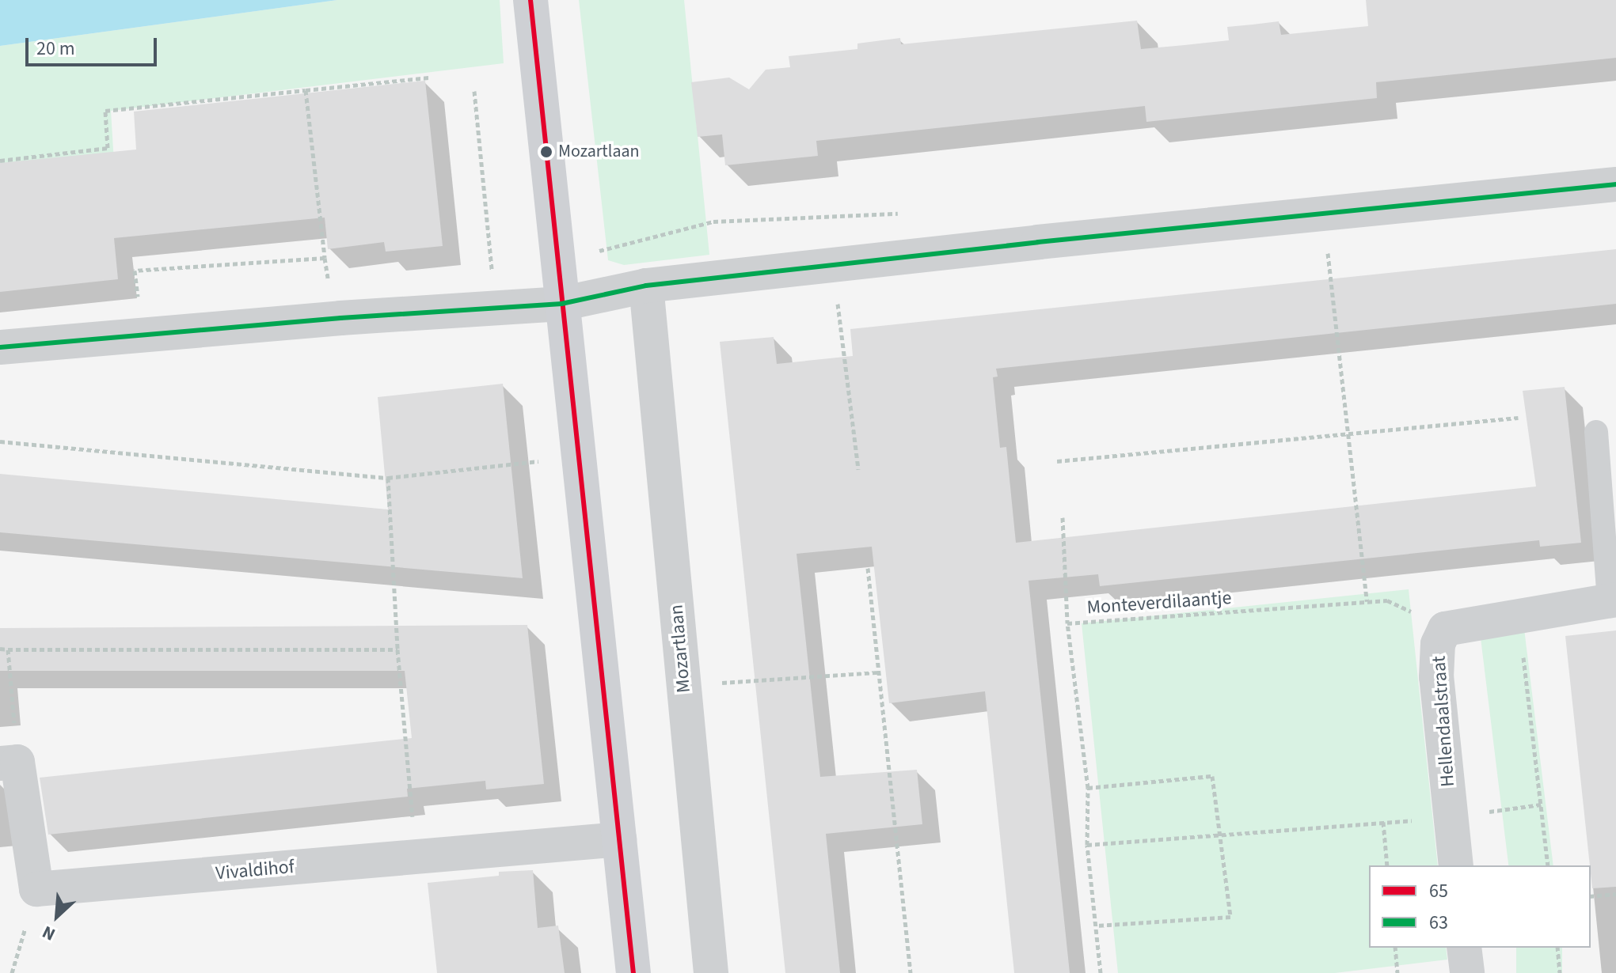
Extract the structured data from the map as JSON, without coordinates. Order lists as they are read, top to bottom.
{
  "streets": {
    "street": ["Mozartlaan", "Hellendaalstraat", "Vivaldihof"],
    "path": ["Monteverdilaantje"]
  },
  "crossings": [
    ["Monteverdilaantje", "Hellendaalstraat"]
  ],
  "places": ["Mozartlaan"],
  "lines": ["transit line 65", "transit line 63"],
  "legend": ["65", "63"],
  "scale_bar": "20 m",
  "north": "bottom left"
}
